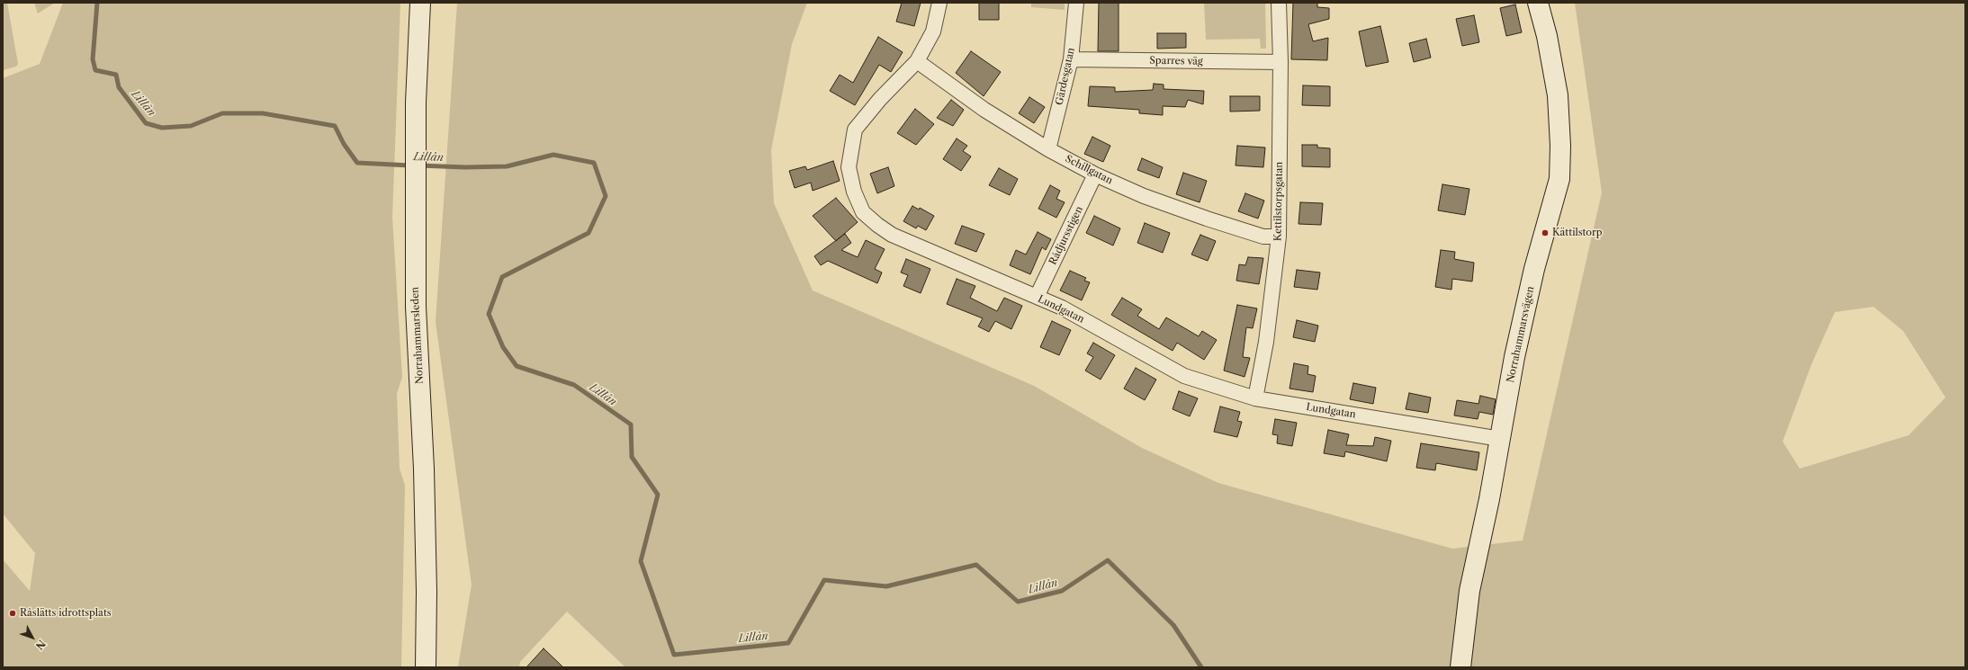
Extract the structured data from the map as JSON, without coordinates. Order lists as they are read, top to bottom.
{
  "streets": {
    "street": [
      "Sparres väg",
      "Gärdesgatan",
      "Schillgatan",
      "Kettilstorpsgatan",
      "Rådjursstigen",
      "Lundgatan",
      "Norrahammarsvägen",
      "Norrahammarsleden"
    ]
  },
  "crossings": [
    ["Sparres väg", "Gärdesgatan"],
    ["Sparres väg", "Kettilstorpsgatan"],
    ["Gärdesgatan", "Schillgatan"],
    ["Schillgatan", "Kettilstorpsgatan"],
    ["Schillgatan", "Rådjursstigen"],
    ["Schillgatan", "Lundgatan"],
    ["Kettilstorpsgatan", "Lundgatan"],
    ["Rådjursstigen", "Lundgatan"],
    ["Lundgatan", "Norrahammarsvägen"]
  ],
  "water": ["Lillån"],
  "places": ["Kättilstorp", "Råslätts idrottsplats"],
  "north": "bottom right"
}
